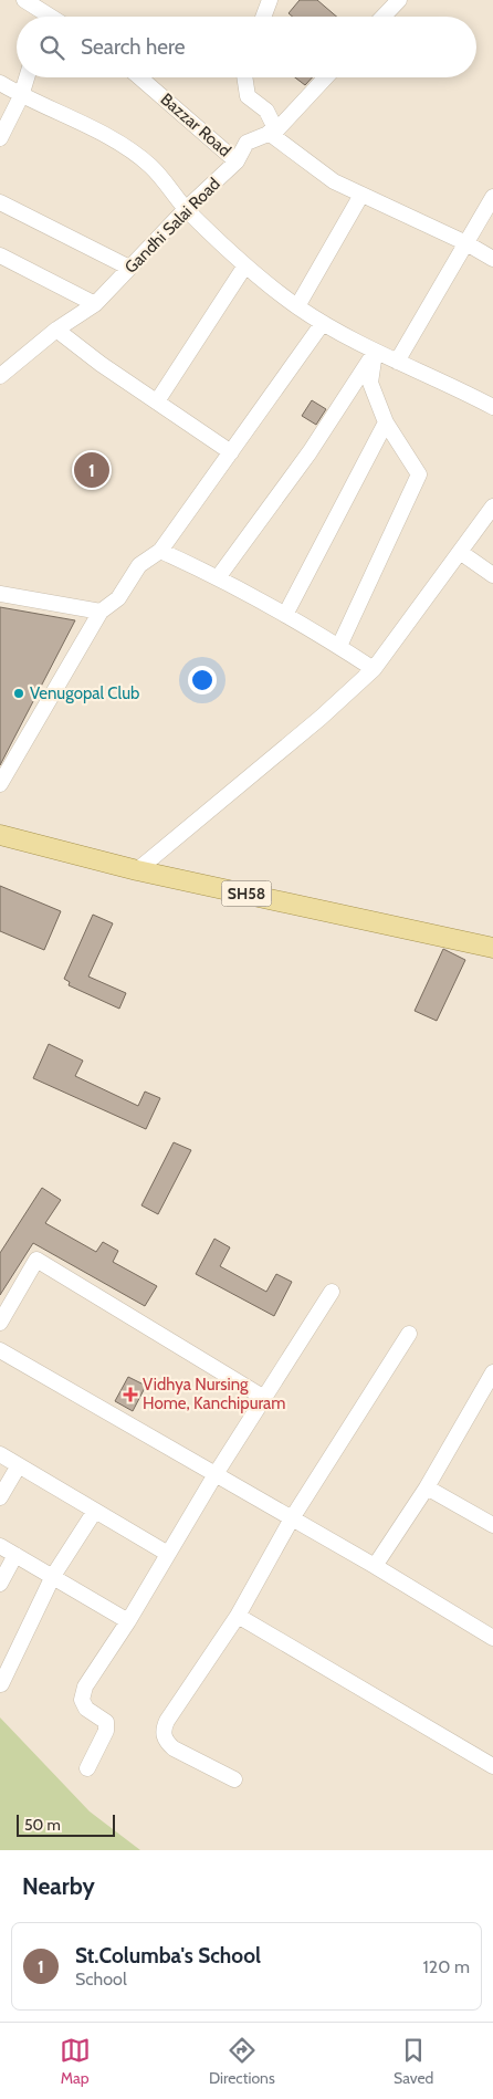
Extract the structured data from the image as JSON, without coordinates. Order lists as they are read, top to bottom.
{
  "streets": {
    "main road": ["SH58"],
    "street": ["Bazzar Road", "Gandhi Salai Road"]
  },
  "crossings": [
    ["Bazzar Road", "Gandhi Salai Road"]
  ],
  "places": {
    "other": ["Venugopal Club"],
    "health": ["Vidhya Nursing Home, Kanchipuram"]
  },
  "scale_bar": "50 m",
  "page": {
    "search": "Search here",
    "pins": "1",
    "scale": "50 m",
    "heading": "Nearby",
    "list": [
      {
        "mark": "1",
        "name": "St.Columba's School",
        "note": "School",
        "value": "120 m"
      }
    ],
    "nav": ["Map", "Directions", "Saved"]
  }
}
